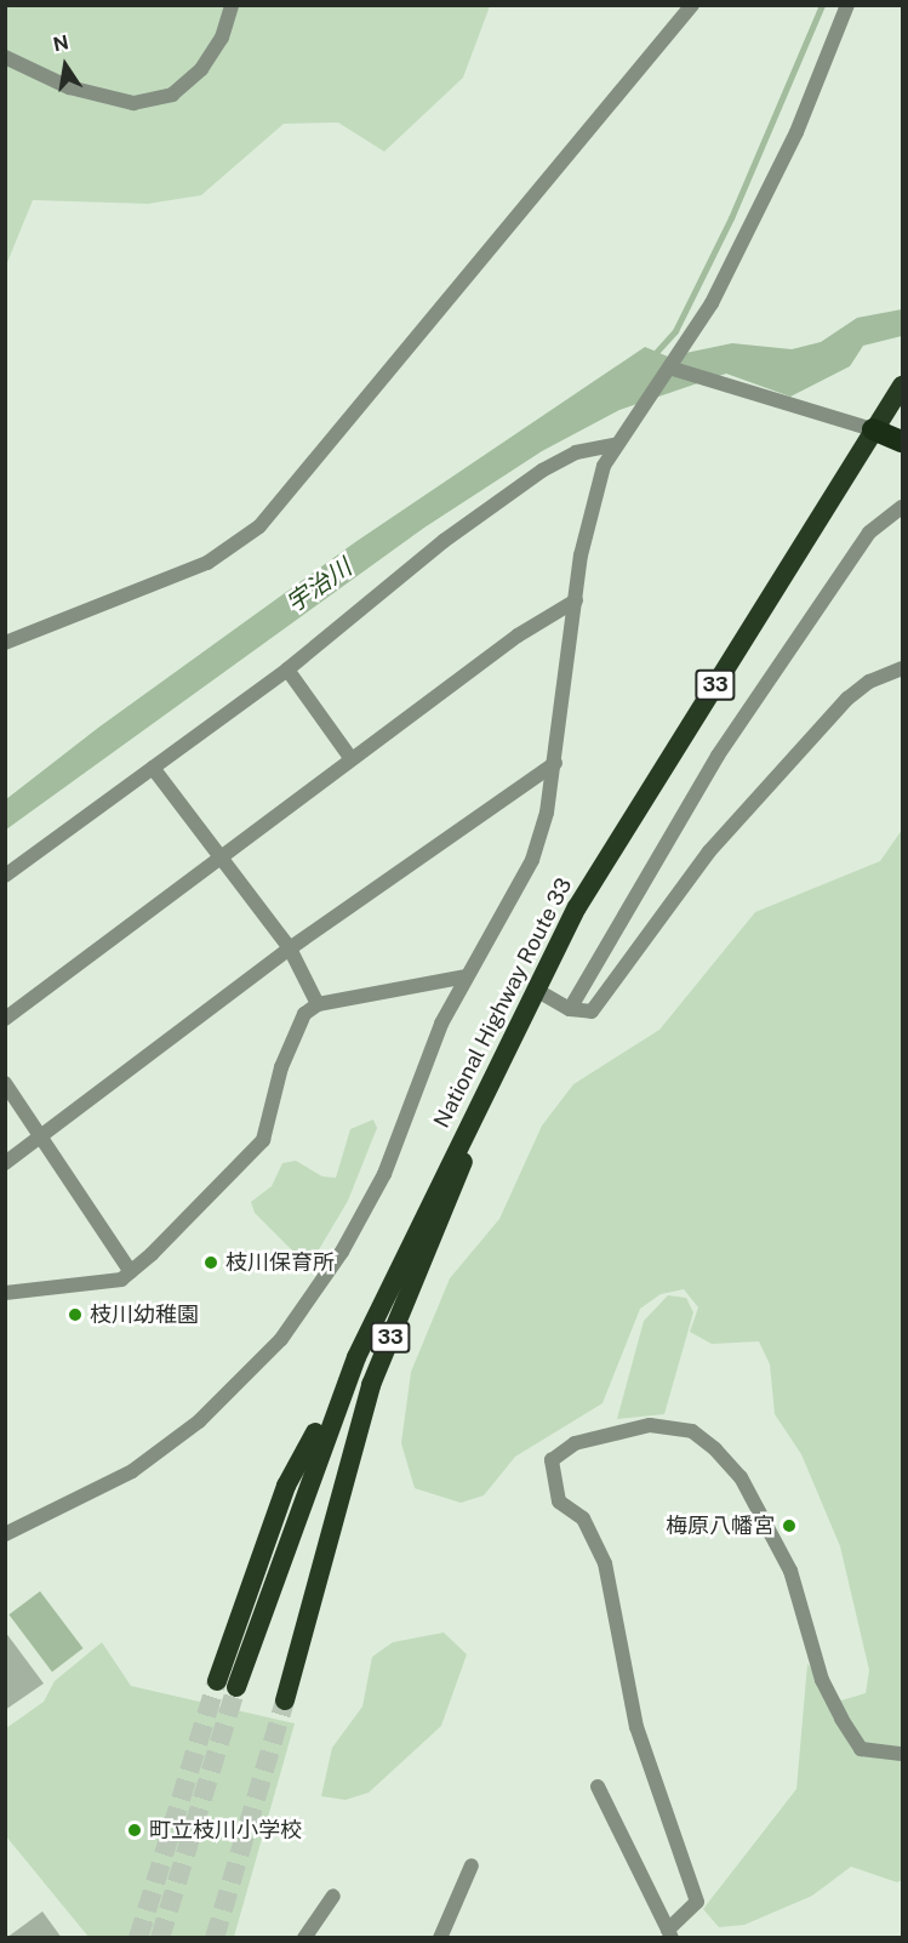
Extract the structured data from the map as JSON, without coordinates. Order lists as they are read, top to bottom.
{
  "streets": {
    "highway": ["33", "National Highway Route 33"]
  },
  "crossings": [
    ["33", "National Highway Route 33"]
  ],
  "water": ["宇治川"],
  "places": [
    "枝川保育所",
    "枝川幼稚園",
    "梅原八幡宮",
    "町立枝川小学校"
  ],
  "north": "top"
}
